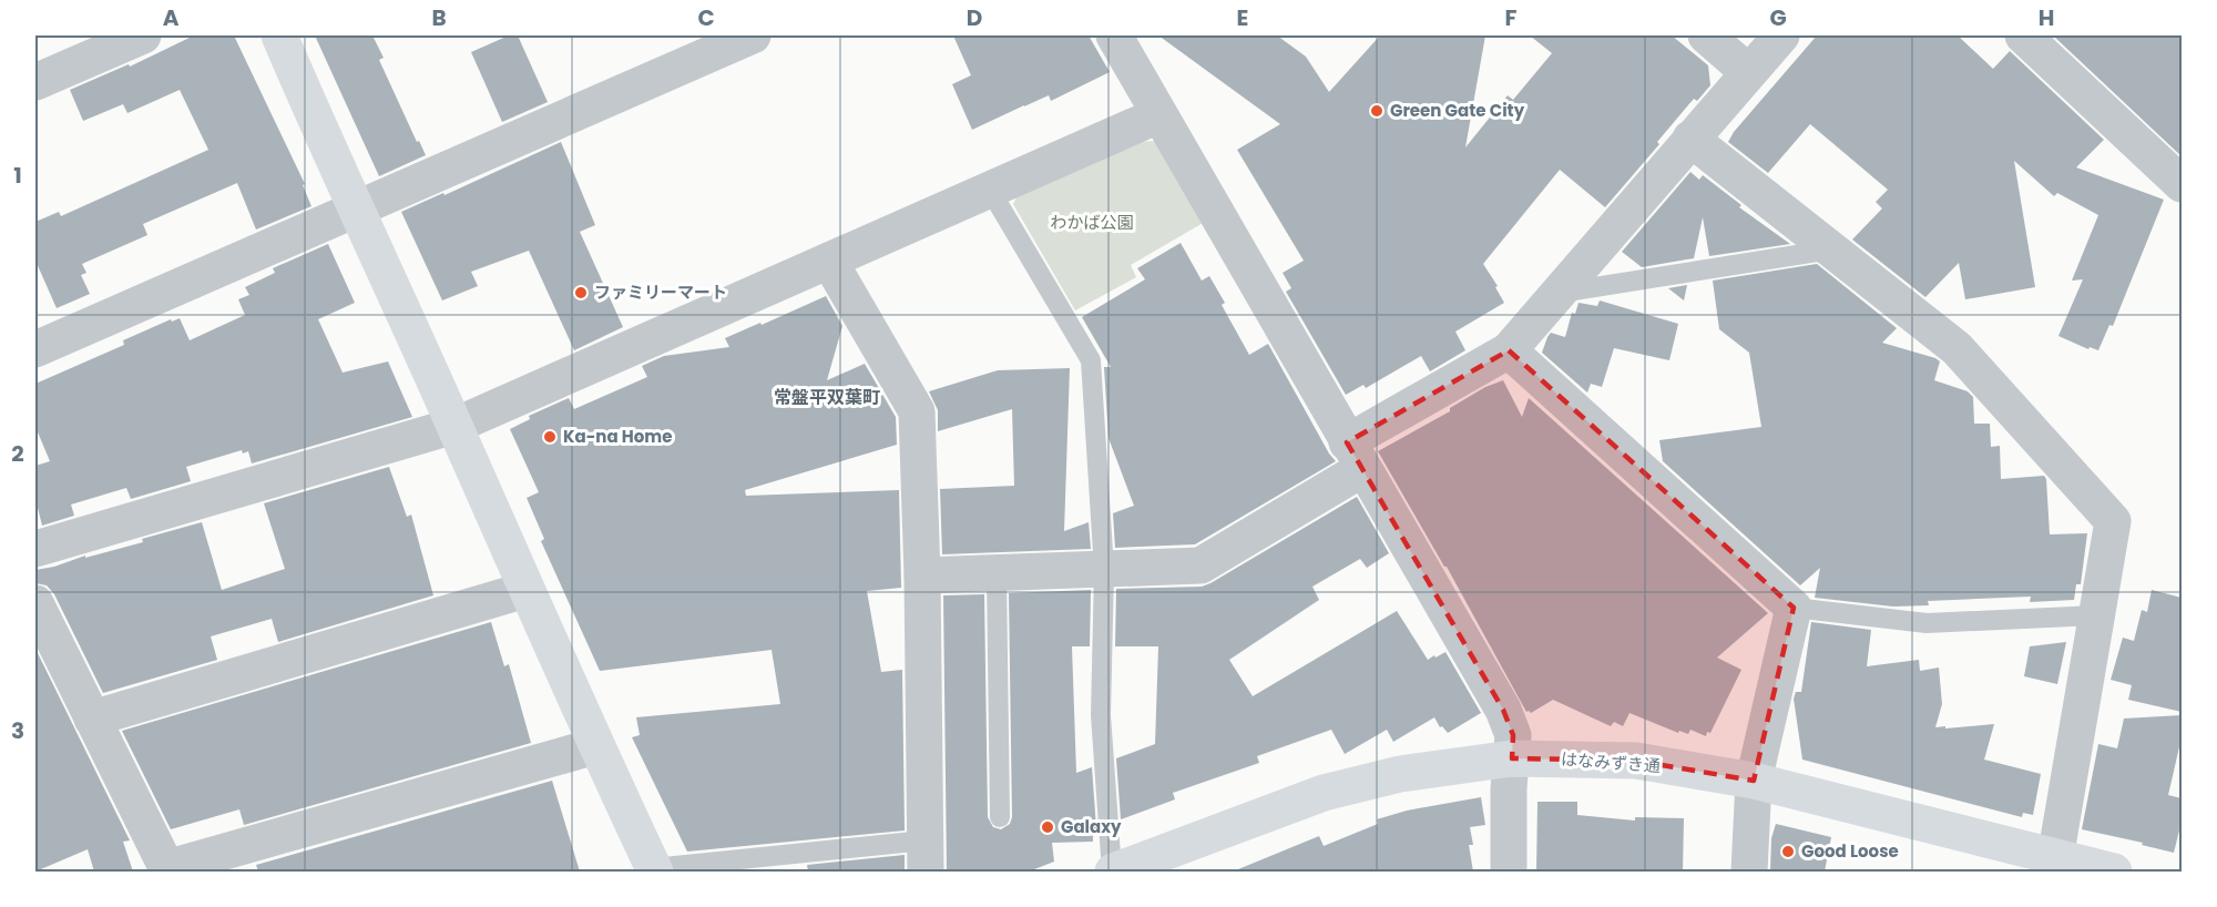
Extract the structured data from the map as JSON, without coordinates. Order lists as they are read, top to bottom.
{
  "streets": {
    "street": ["はなみずき通"]
  },
  "districts": ["常盤平双葉町"],
  "parks": ["わかば公園"],
  "places": [
    "Green Gate City",
    "ファミリーマート",
    "Ka-na Home",
    "Galaxy",
    "Good Loose"
  ],
  "grid": {
    "columns": [
      "A",
      "B",
      "C",
      "D",
      "E",
      "F",
      "G",
      "H"
    ],
    "rows": ["1", "2", "3"]
  }
}
